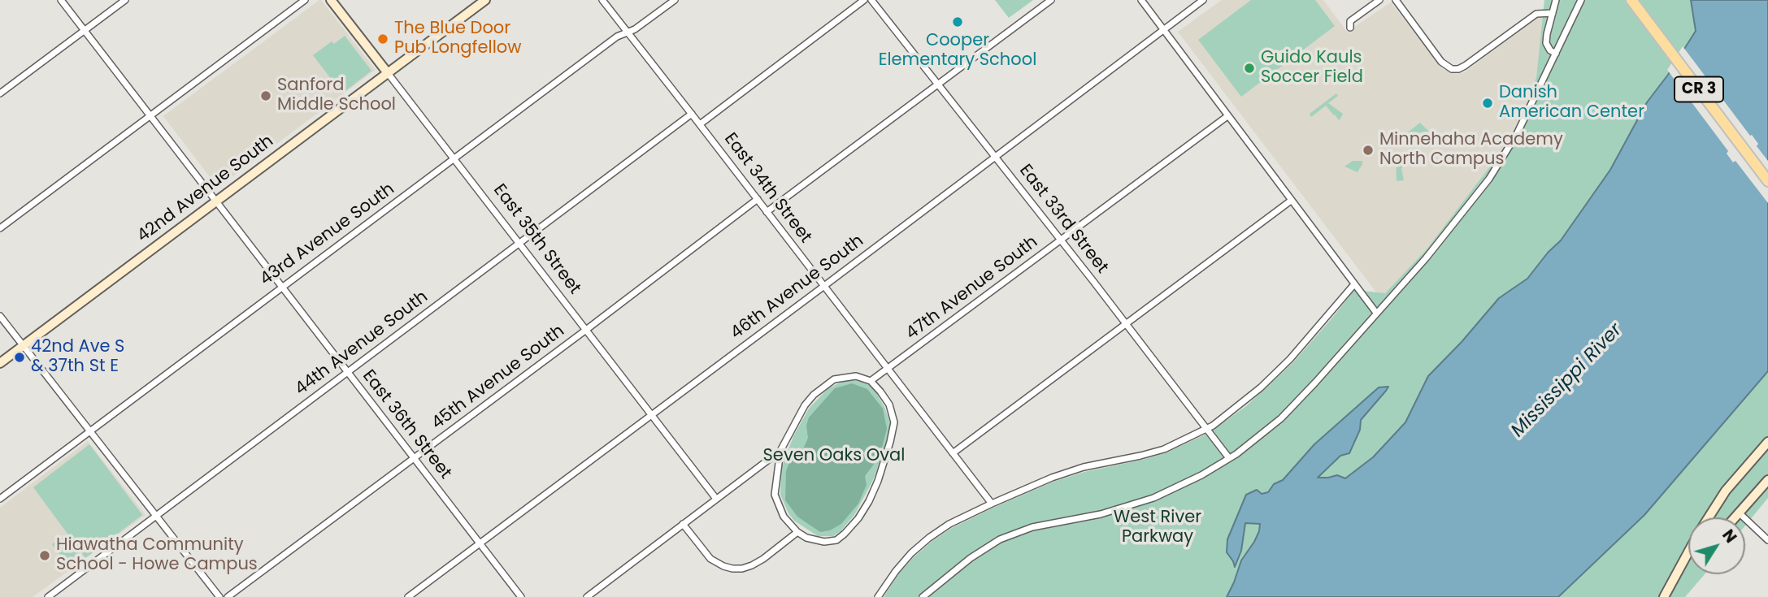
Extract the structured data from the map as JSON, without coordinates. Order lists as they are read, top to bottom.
{
  "streets": {
    "main road": ["CR 3"],
    "street": [
      "East 34th Street",
      "42nd Avenue South",
      "East 33rd Street",
      "43rd Avenue South",
      "East 35th Street",
      "46th Avenue South",
      "47th Avenue South",
      "44th Avenue South",
      "45th Avenue South",
      "East 36th Street"
    ]
  },
  "crossings": [
    ["East 34th Street", "43rd Avenue South"],
    ["East 34th Street", "46th Avenue South"],
    ["East 34th Street", "47th Avenue South"],
    ["East 34th Street", "44th Avenue South"],
    ["East 34th Street", "45th Avenue South"],
    ["42nd Avenue South", "East 35th Street"],
    ["42nd Avenue South", "East 36th Street"],
    ["East 33rd Street", "46th Avenue South"],
    ["East 33rd Street", "47th Avenue South"],
    ["43rd Avenue South", "East 35th Street"],
    ["43rd Avenue South", "East 36th Street"],
    ["East 35th Street", "46th Avenue South"],
    ["East 35th Street", "44th Avenue South"],
    ["East 35th Street", "45th Avenue South"],
    ["46th Avenue South", "East 36th Street"],
    ["44th Avenue South", "East 36th Street"],
    ["45th Avenue South", "East 36th Street"]
  ],
  "water": ["Mississippi River"],
  "parks": ["Seven Oaks Oval", "West River Parkway"],
  "places": [
    "Cooper Elementary School",
    "The Blue Door Pub Longfellow",
    "Guido Kauls Soccer Field",
    "Sanford Middle School",
    "Danish American Center",
    "Minnehaha Academy North Campus",
    "42nd Ave S & 37th St E",
    "Hiawatha Community School - Howe Campus"
  ],
  "north": "top right"
}
